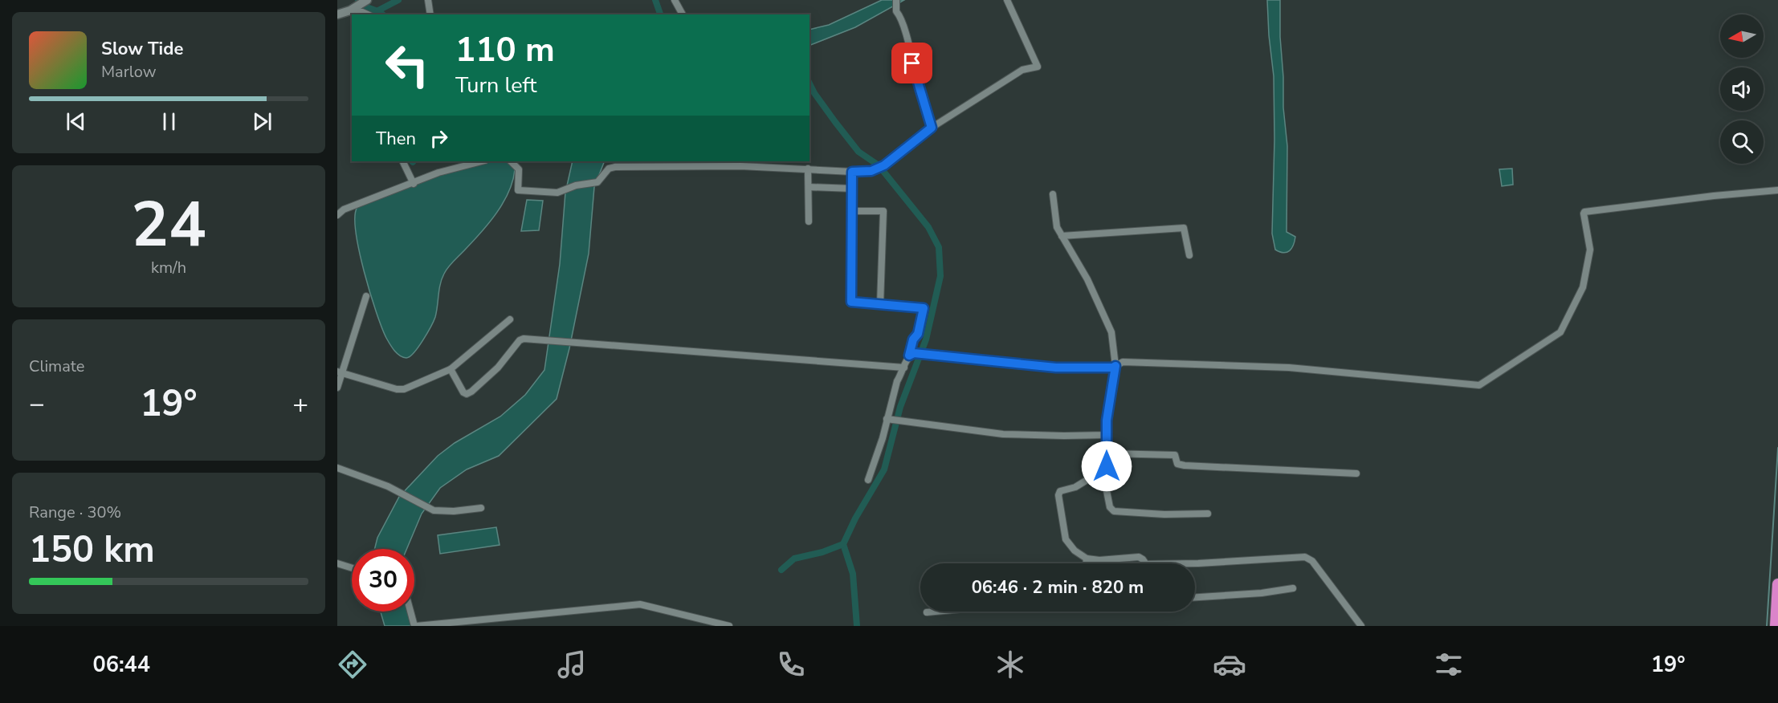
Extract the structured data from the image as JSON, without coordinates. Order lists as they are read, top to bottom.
{
  "north": "left",
  "page": {
    "turn": ["110 m", "Turn left"],
    "song": ["Slow Tide", "Marlow"],
    "then": "Then",
    "tile": [
      ["24", "km/h"],
      "Climate",
      ["Range · 30%", "150 km"]
    ],
    "heat": ["−", "19°", "+"],
    "limit": "30",
    "trip": "06:46 · 2 min · 820 m",
    "tabs": ["06:44", "19°"]
  }
}
